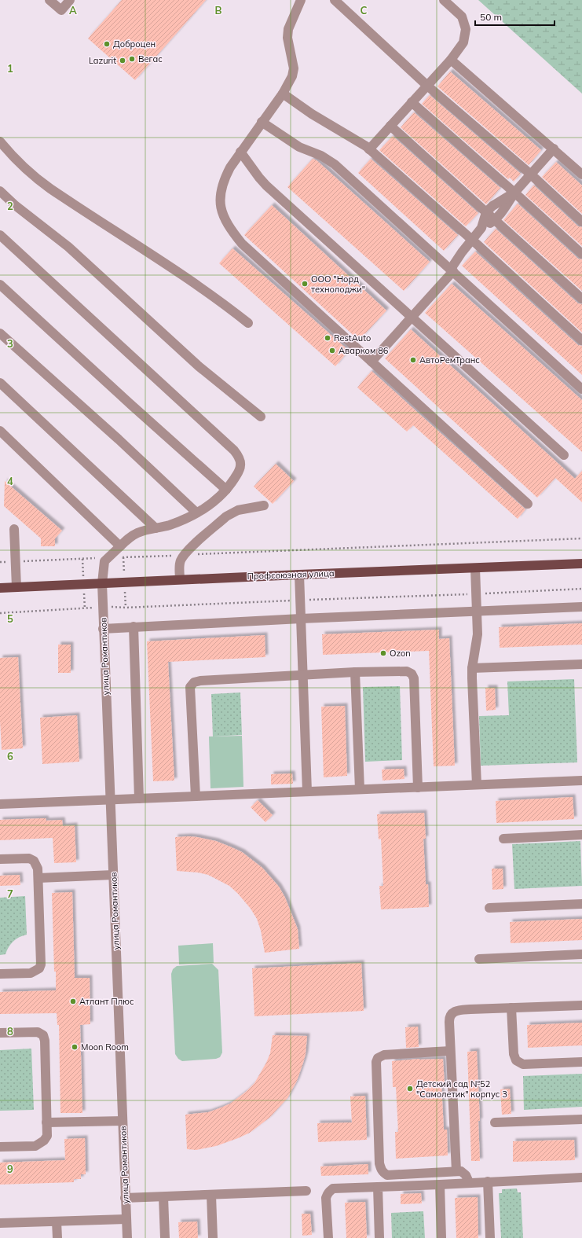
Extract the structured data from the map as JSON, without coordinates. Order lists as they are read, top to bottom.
{
  "streets": {
    "main road": ["Профсоюзная улица"],
    "street": ["улица Романтиков"]
  },
  "crossings": [
    ["Профсоюзная улица", "улица Романтиков"]
  ],
  "places": [
    "Доброцен",
    "Вегас",
    "Lazurit",
    "ООО \"Норд технолоджи\"",
    "RestAuto",
    "Аварком 86",
    "АвтоРемТранс",
    "Ozon",
    "Атлант Плюс",
    "Moon Room",
    "Детский сад №52 \"Самолетик\" корпус 3"
  ],
  "scale_bar": "50 m",
  "grid": {
    "columns": ["A", "B", "C"],
    "rows": [
      "1",
      "2",
      "3",
      "4",
      "5",
      "6",
      "7",
      "8",
      "9"
    ]
  }
}
